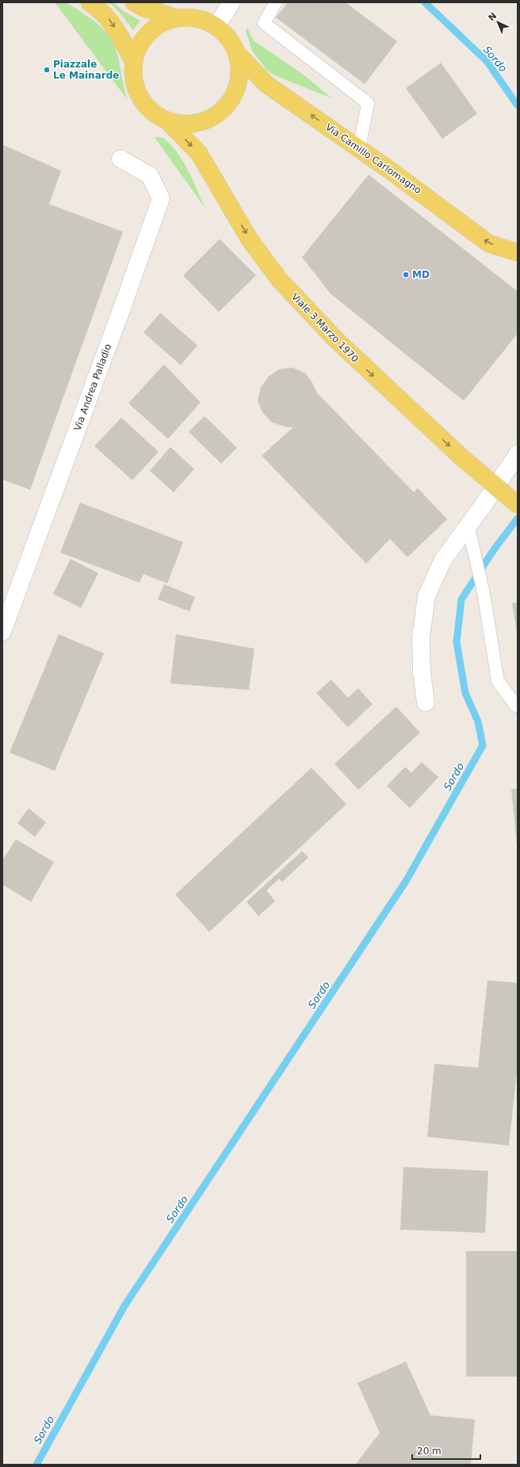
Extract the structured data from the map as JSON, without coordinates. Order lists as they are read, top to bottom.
{
  "streets": {
    "main road": ["Via Camillo Carlomagno", "Viale 3 Marzo 1970"],
    "street": ["Via Andrea Palladio"]
  },
  "crossings": [
    ["Via Camillo Carlomagno", "Viale 3 Marzo 1970"]
  ],
  "one_way": ["Via Camillo Carlomagno", "Viale 3 Marzo 1970"],
  "water": ["Sordo"],
  "places": ["Piazzale Le Mainarde", "MD"],
  "scale_bar": "20 m",
  "north": "top left"
}
